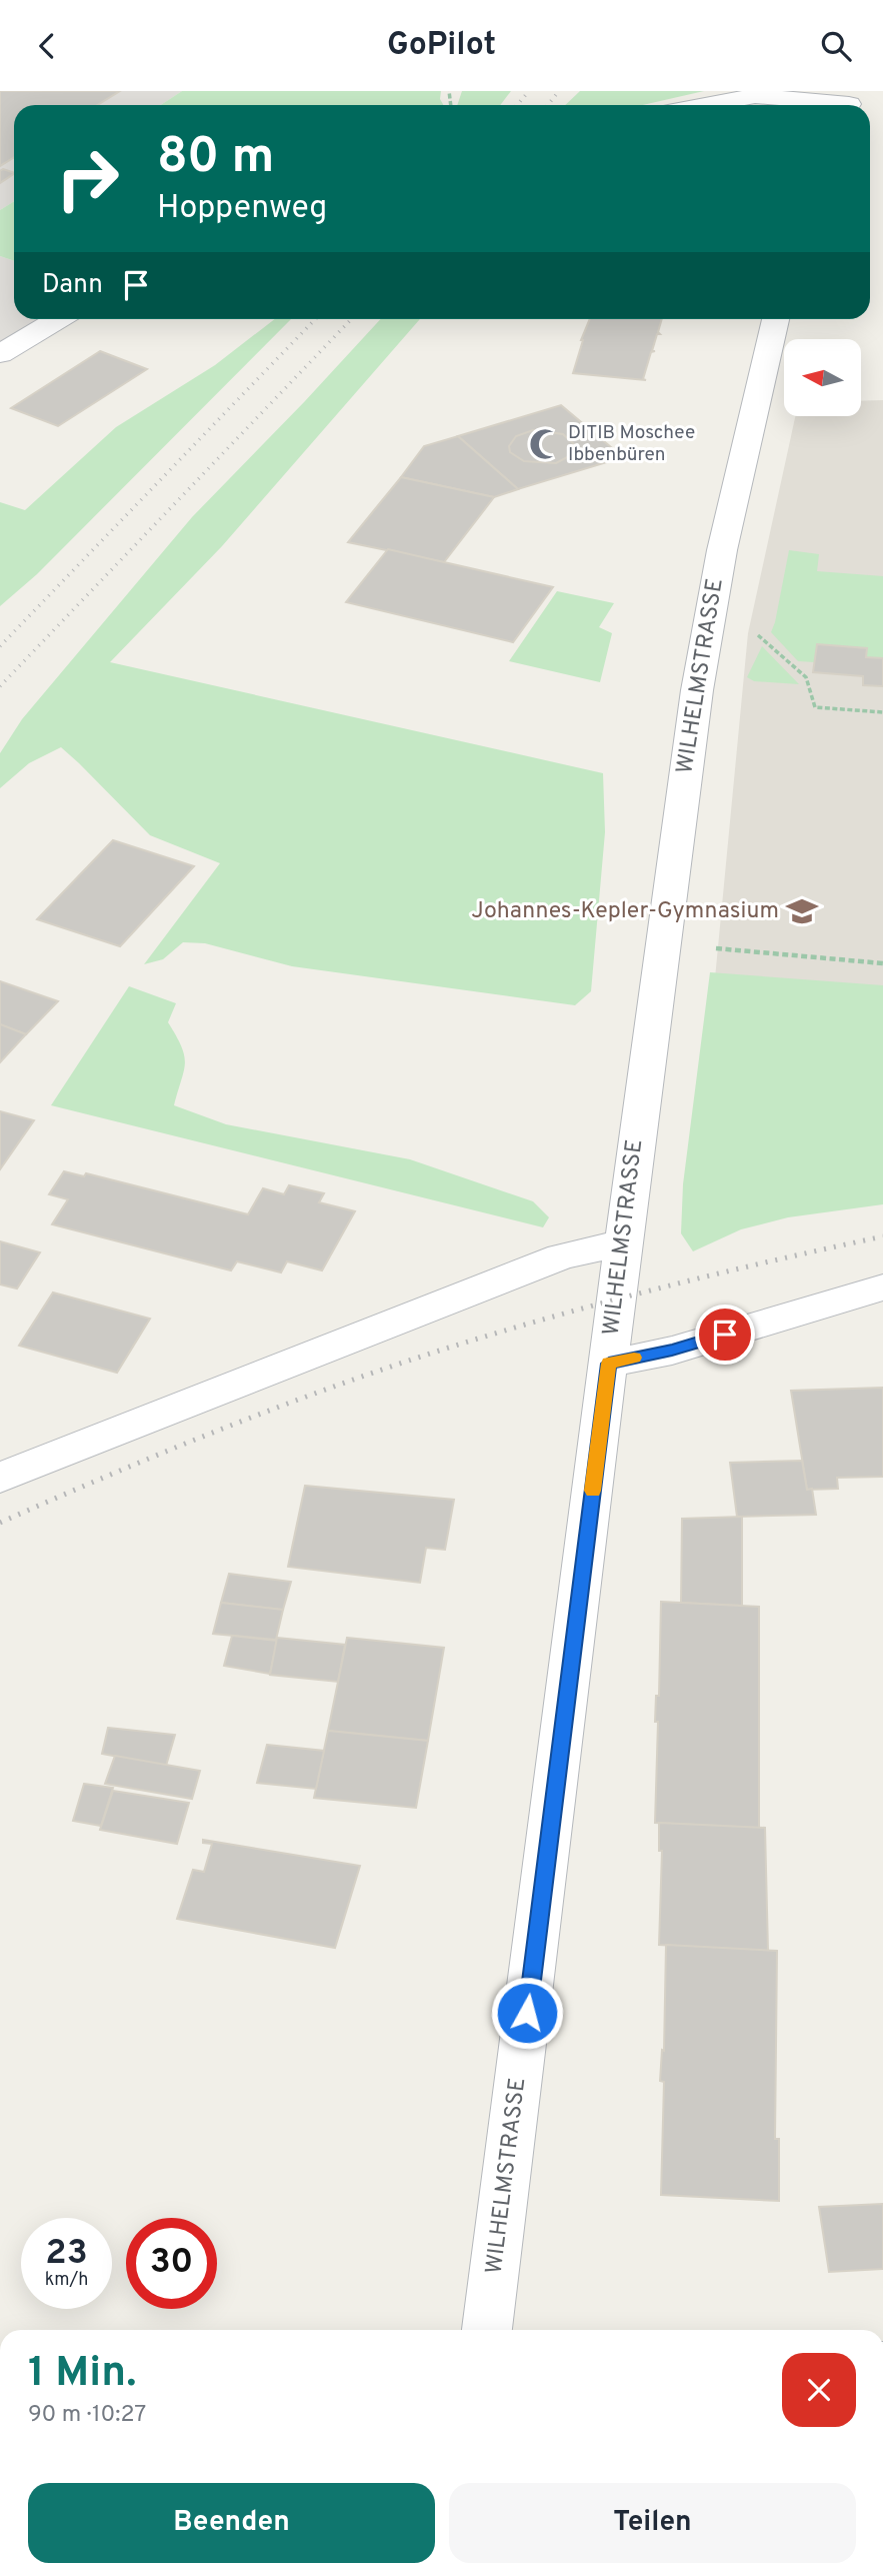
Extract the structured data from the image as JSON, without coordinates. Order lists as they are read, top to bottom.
{
  "streets": {
    "street": ["WILHELMSTRASSE"]
  },
  "places": {
    "mosque": ["DITIB Moschee Ibbenbüren"],
    "school or university": ["Johannes-Kepler-Gymnasium"]
  },
  "north": "left",
  "page": {
    "header": "GoPilot",
    "turn": ["80 m", "Hoppenweg"],
    "then": "Dann",
    "speed": "23 km/h",
    "limit": "30",
    "heading": ["1 Min.", "90 m · 10:27"],
    "buttons": ["Beenden", "Teilen"]
  }
}
